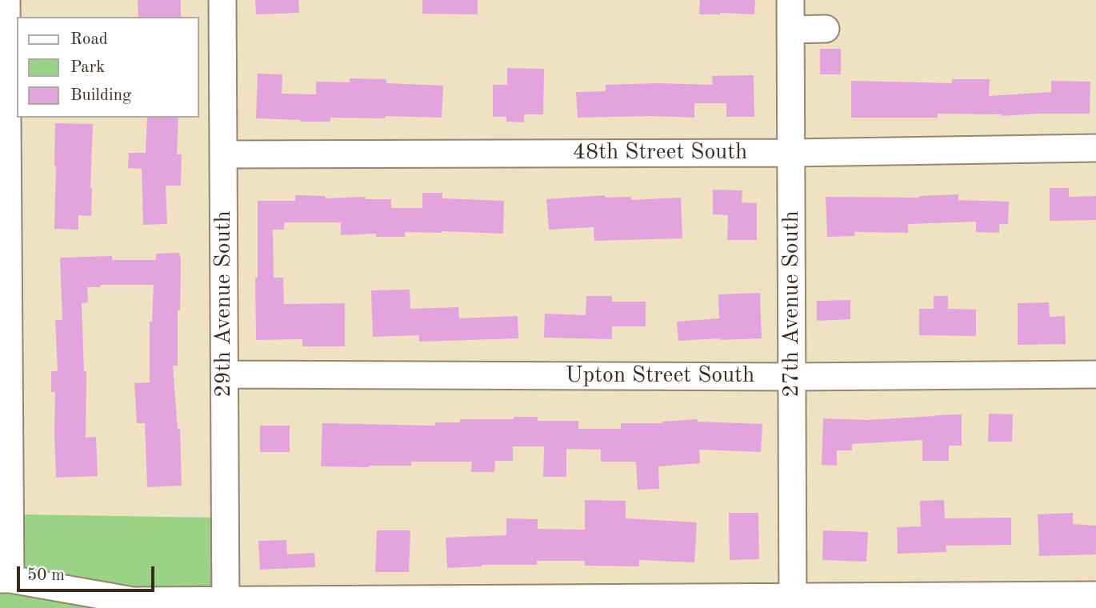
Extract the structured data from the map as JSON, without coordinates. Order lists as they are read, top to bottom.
{
  "streets": {
    "street": [
      "48th Street South",
      "29th Avenue South",
      "27th Avenue South",
      "Upton Street South"
    ]
  },
  "crossings": [
    ["48th Street South", "29th Avenue South"],
    ["48th Street South", "27th Avenue South"],
    ["29th Avenue South", "Upton Street South"],
    ["27th Avenue South", "Upton Street South"]
  ],
  "legend": ["Road", "Park", "Building"],
  "scale_bar": "50 m"
}
